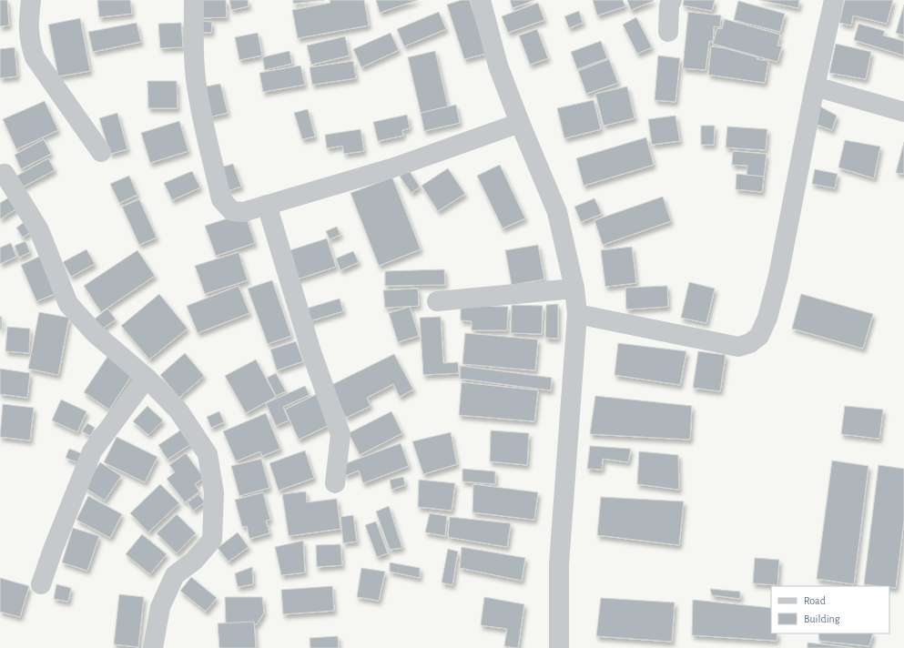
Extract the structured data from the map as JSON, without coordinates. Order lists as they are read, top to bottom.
{
  "legend": ["Road", "Building"]
}
